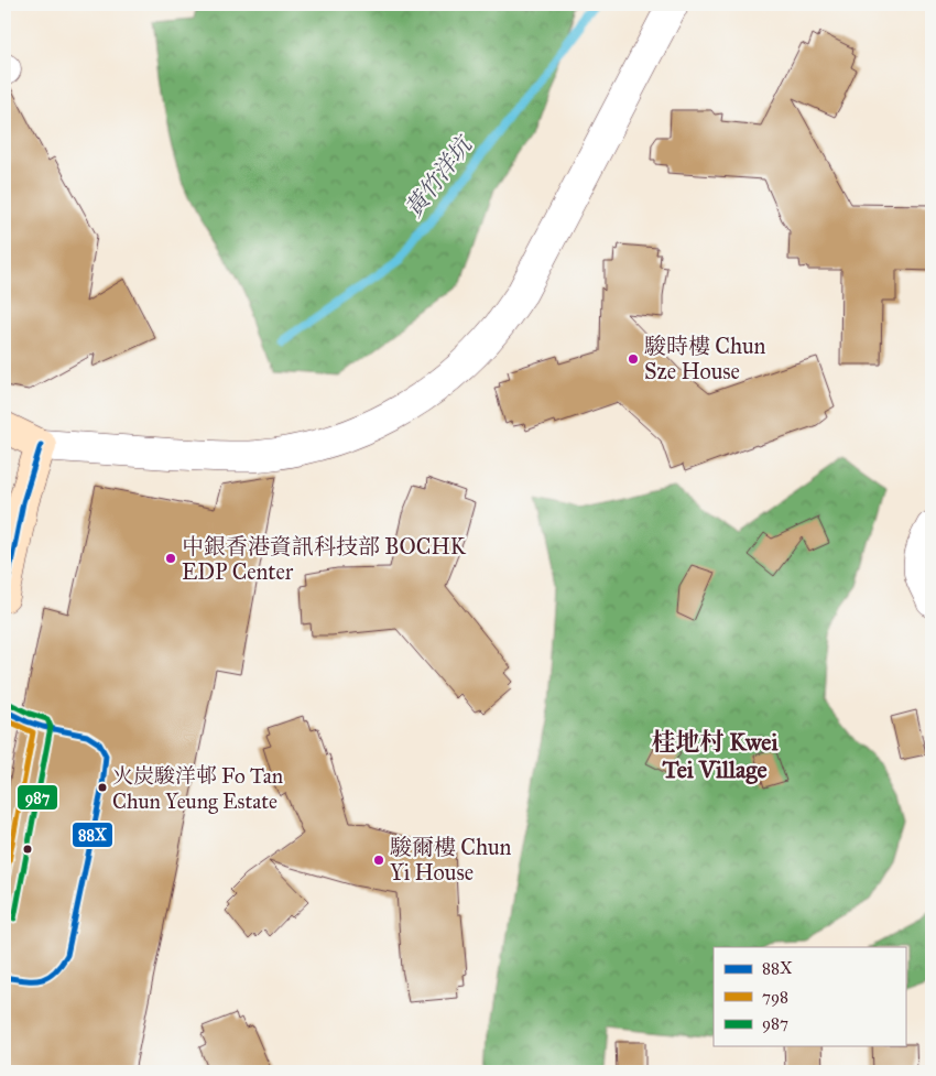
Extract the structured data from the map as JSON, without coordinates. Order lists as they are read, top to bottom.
{
  "districts": ["桂地村 Kwei Tei Village"],
  "water": ["黃竹洋坑"],
  "places": [
    "駿時樓 Chun Sze House",
    "中銀香港資訊科技部 BOCHK EDP Center",
    "火炭駿洋邨 Fo Tan Chun Yeung Estate",
    "駿爾樓 Chun Yi House"
  ],
  "lines": ["transit line 88X", "transit line 987", "transit line 798"],
  "legend": ["88X", "798", "987"]
}
